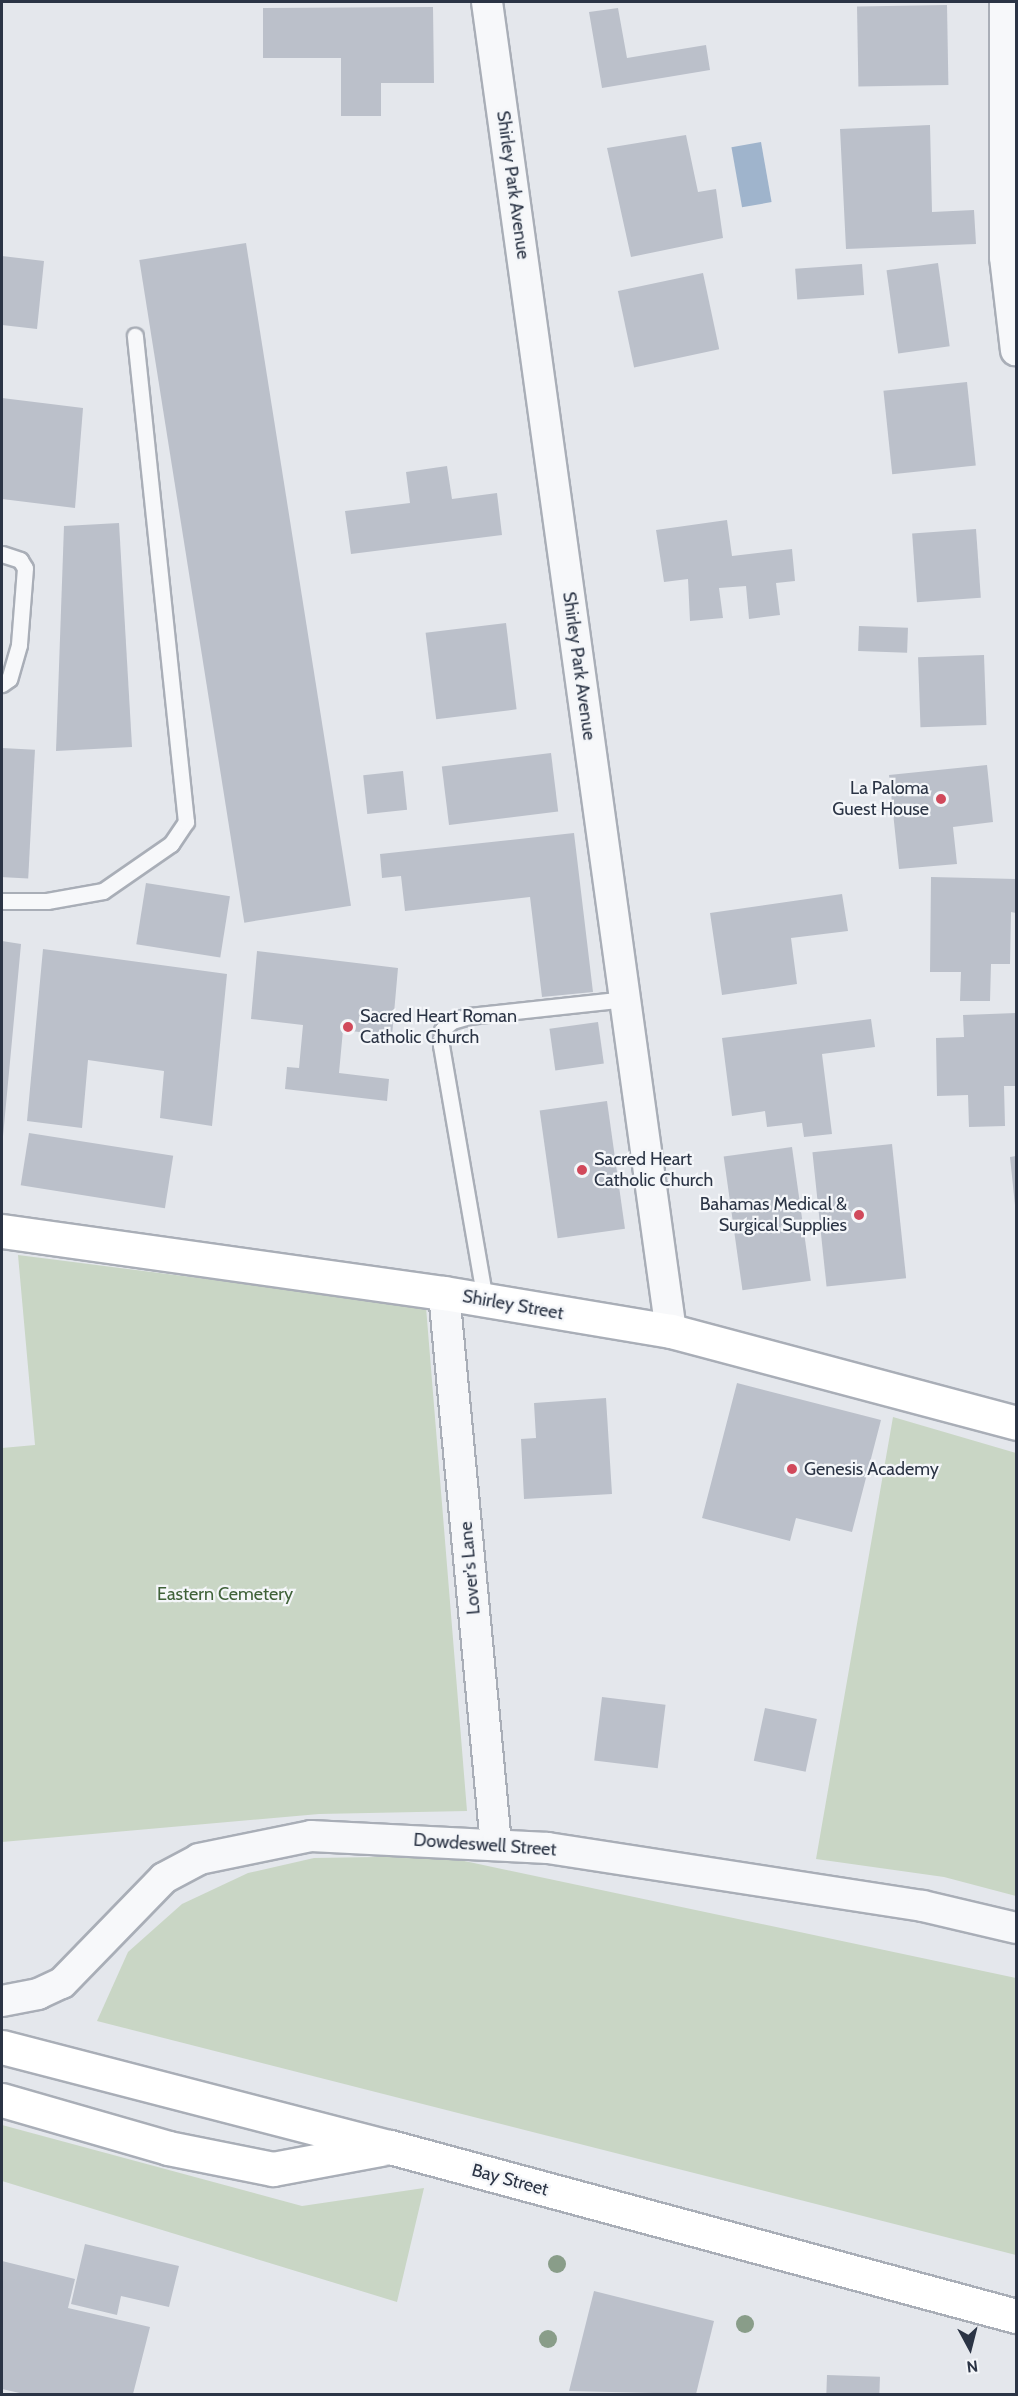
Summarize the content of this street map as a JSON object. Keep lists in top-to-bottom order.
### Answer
{
  "streets": {
    "highway": ["Shirley Street", "Bay Street"],
    "street": ["Shirley Park Avenue", "Lover's Lane", "Dowdeswell Street"]
  },
  "crossings": [
    ["Shirley Park Avenue", "Shirley Street"],
    ["Shirley Street", "Lover's Lane"],
    ["Lover's Lane", "Dowdeswell Street"]
  ],
  "parks": ["Eastern Cemetery"],
  "places": [
    "La Paloma Guest House",
    "Sacred Heart Roman Catholic Church",
    "Sacred Heart Catholic Church",
    "Bahamas Medical & Surgical Supplies",
    "Genesis Academy"
  ],
  "north": "bottom"
}
